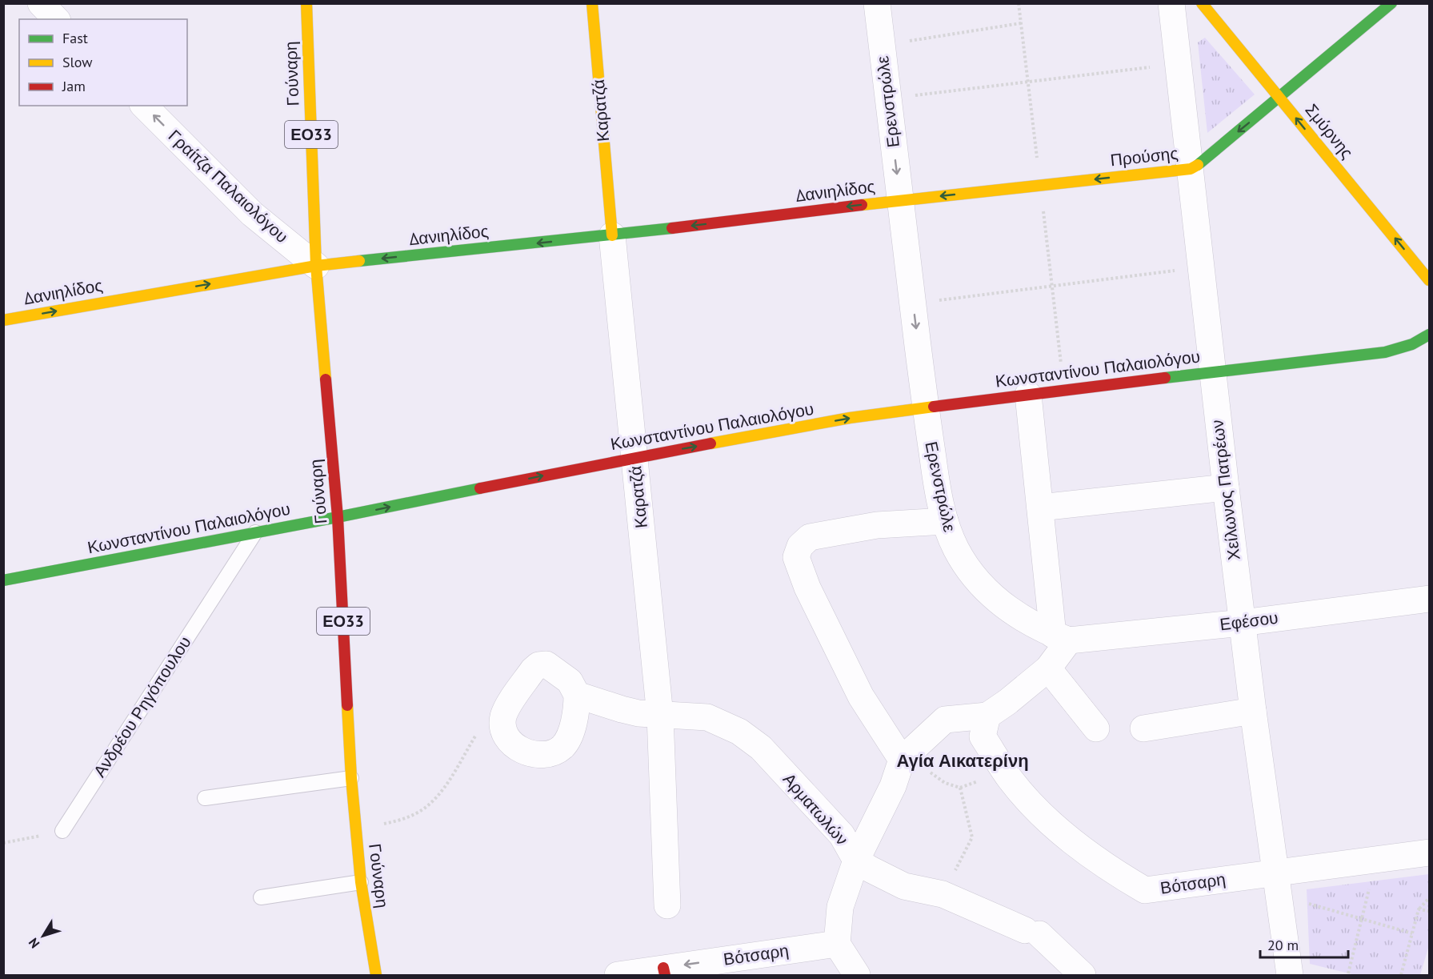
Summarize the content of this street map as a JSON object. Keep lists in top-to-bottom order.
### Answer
{
  "streets": {
    "street": [
      "Γούναρη",
      "Ερενστρώλε",
      "Καρατζά",
      "Σμύρνης",
      "ΕΟ33",
      "Προύσης",
      "Γραίτζα Παλαιολόγου",
      "Δανιηλίδος",
      "Κωνσταντίνου Παλαιολόγου",
      "Χείλωνος Πατρέων",
      "Εφέσου",
      "Αρματωλών",
      "Βότσαρη"
    ],
    "lane": ["Ανδρέου Ρηγόπουλου"]
  },
  "crossings": [
    ["Γούναρη", "Γραίτζα Παλαιολόγου"],
    ["Γούναρη", "Δανιηλίδος"],
    ["Γούναρη", "Κωνσταντίνου Παλαιολόγου"],
    ["Ερενστρώλε", "Προύσης"],
    ["Ερενστρώλε", "Δανιηλίδος"],
    ["Ερενστρώλε", "Κωνσταντίνου Παλαιολόγου"],
    ["Ερενστρώλε", "Εφέσου"],
    ["Καρατζά", "Δανιηλίδος"],
    ["Καρατζά", "Κωνσταντίνου Παλαιολόγου"],
    ["Καρατζά", "Αρματωλών"],
    ["Σμύρνης", "Προύσης"],
    ["Προύσης", "Δανιηλίδος"],
    ["Προύσης", "Χείλωνος Πατρέων"],
    ["Γραίτζα Παλαιολόγου", "Δανιηλίδος"],
    ["Κωνσταντίνου Παλαιολόγου", "Χείλωνος Πατρέων"],
    ["Κωνσταντίνου Παλαιολόγου", "Ανδρέου Ρηγόπουλου"],
    ["Χείλωνος Πατρέων", "Εφέσου"],
    ["Χείλωνος Πατρέων", "Βότσαρη"]
  ],
  "one_way": [
    "Σμύρνης",
    "Προύσης",
    "Γραίτζα Παλαιολόγου",
    "Κωνσταντίνου Παλαιολόγου"
  ],
  "districts": ["Αγία Αικατερίνη"],
  "legend": ["Fast", "Slow", "Jam"],
  "scale_bar": "20 m",
  "north": "bottom left"
}
